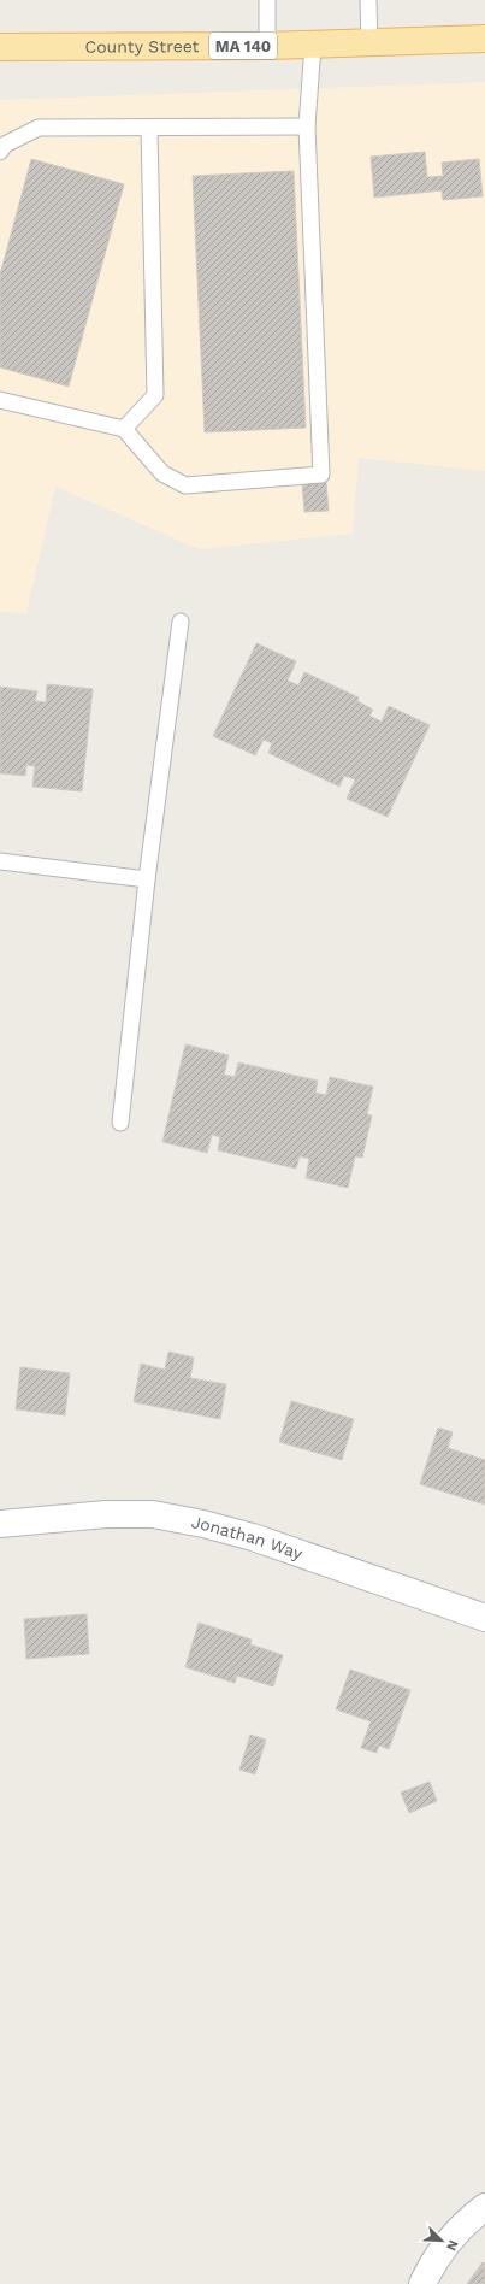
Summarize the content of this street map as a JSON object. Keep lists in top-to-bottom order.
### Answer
{
  "streets": {
    "main road": ["MA 140", "County Street"],
    "street": ["Jonathan Way"]
  },
  "north": "bottom right"
}
